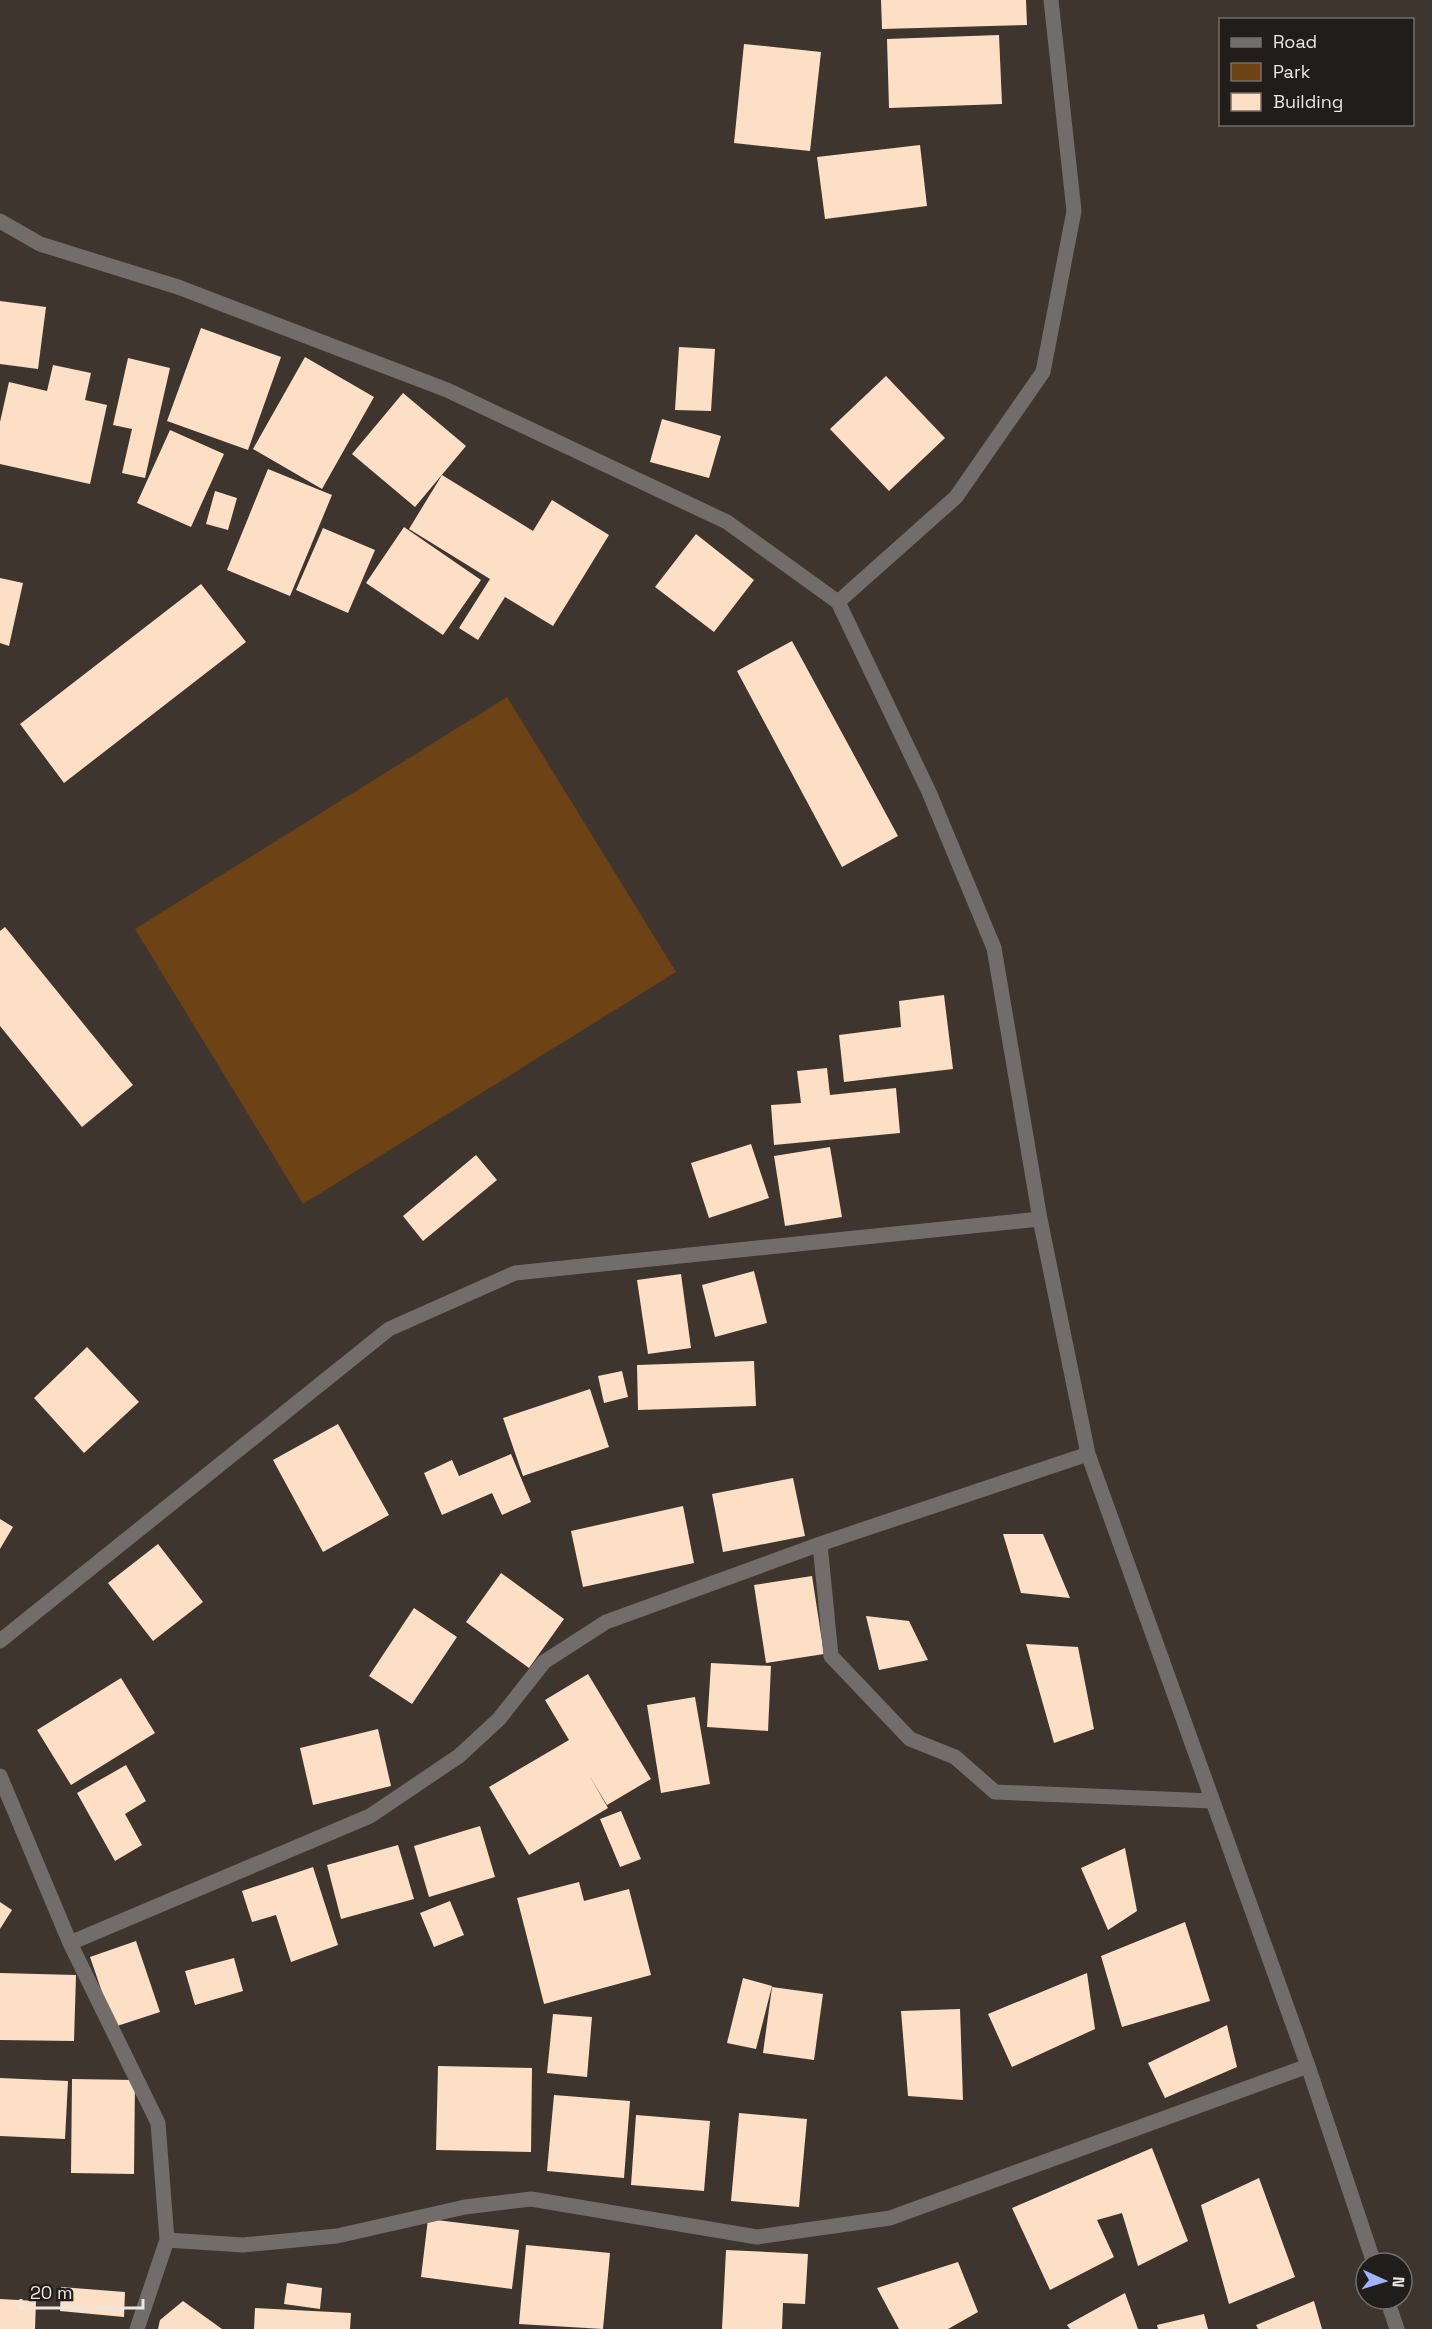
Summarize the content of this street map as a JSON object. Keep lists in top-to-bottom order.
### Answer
{
  "legend": ["Road", "Park", "Building"],
  "scale_bar": "20 m",
  "north": "right"
}
